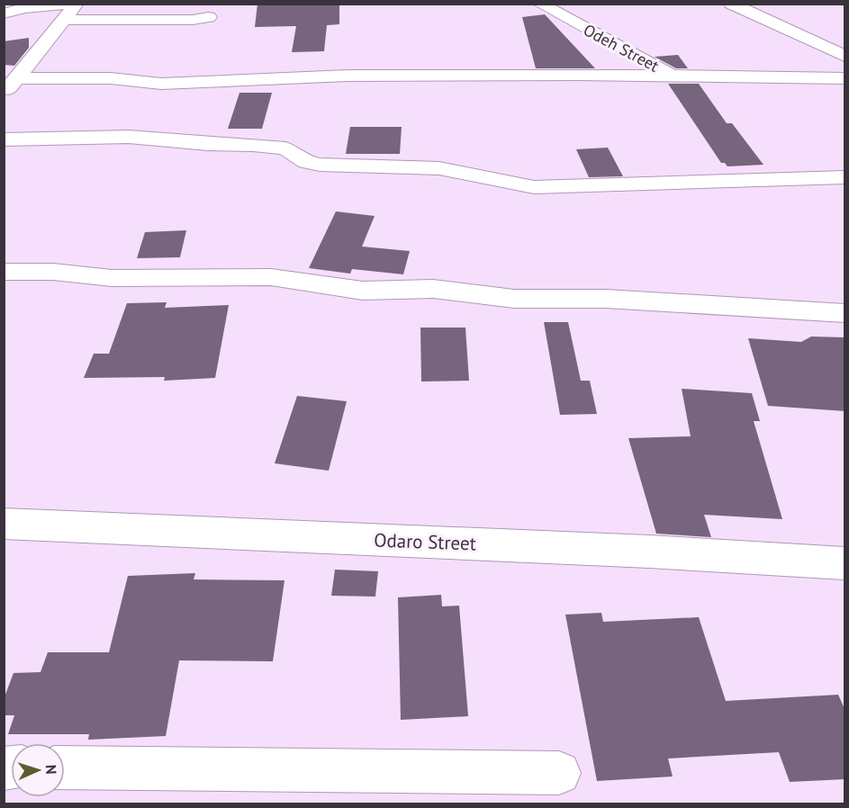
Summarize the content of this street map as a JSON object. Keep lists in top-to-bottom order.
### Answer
{
  "streets": {
    "street": ["Odeh Street", "Odaro Street"]
  },
  "north": "right"
}
